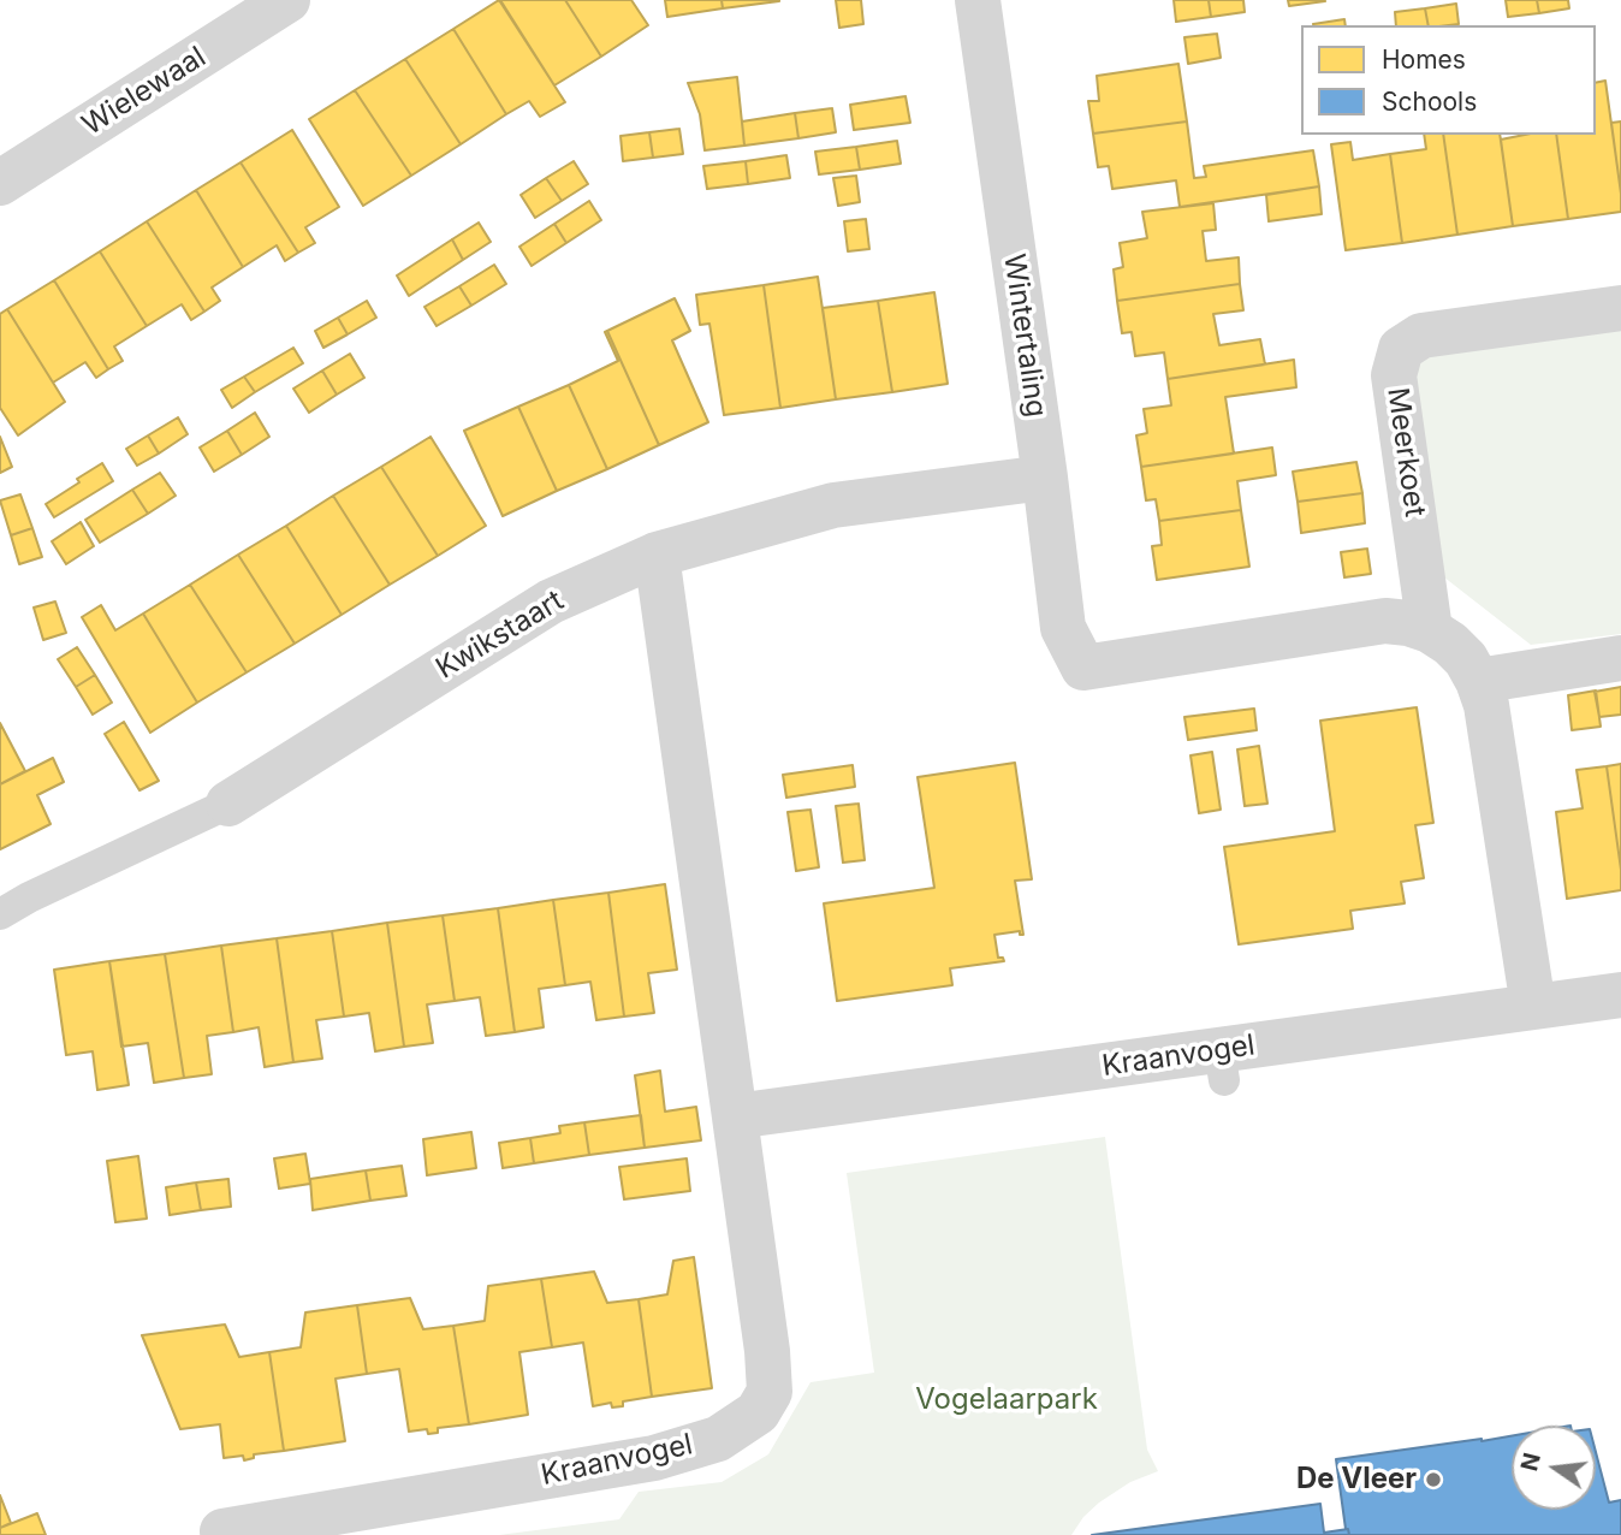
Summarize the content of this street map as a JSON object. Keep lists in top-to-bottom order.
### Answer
{
  "streets": {
    "street": [
      "Wielewaal",
      "Wintertaling",
      "Meerkoet",
      "Kwikstaart",
      "Kraanvogel"
    ]
  },
  "crossings": [
    ["Wintertaling", "Meerkoet"],
    ["Wintertaling", "Kwikstaart"],
    ["Kwikstaart", "Kraanvogel"]
  ],
  "parks": ["Vogelaarpark"],
  "places": ["De Vleer"],
  "legend": ["Homes", "Schools"],
  "north": "left"
}
